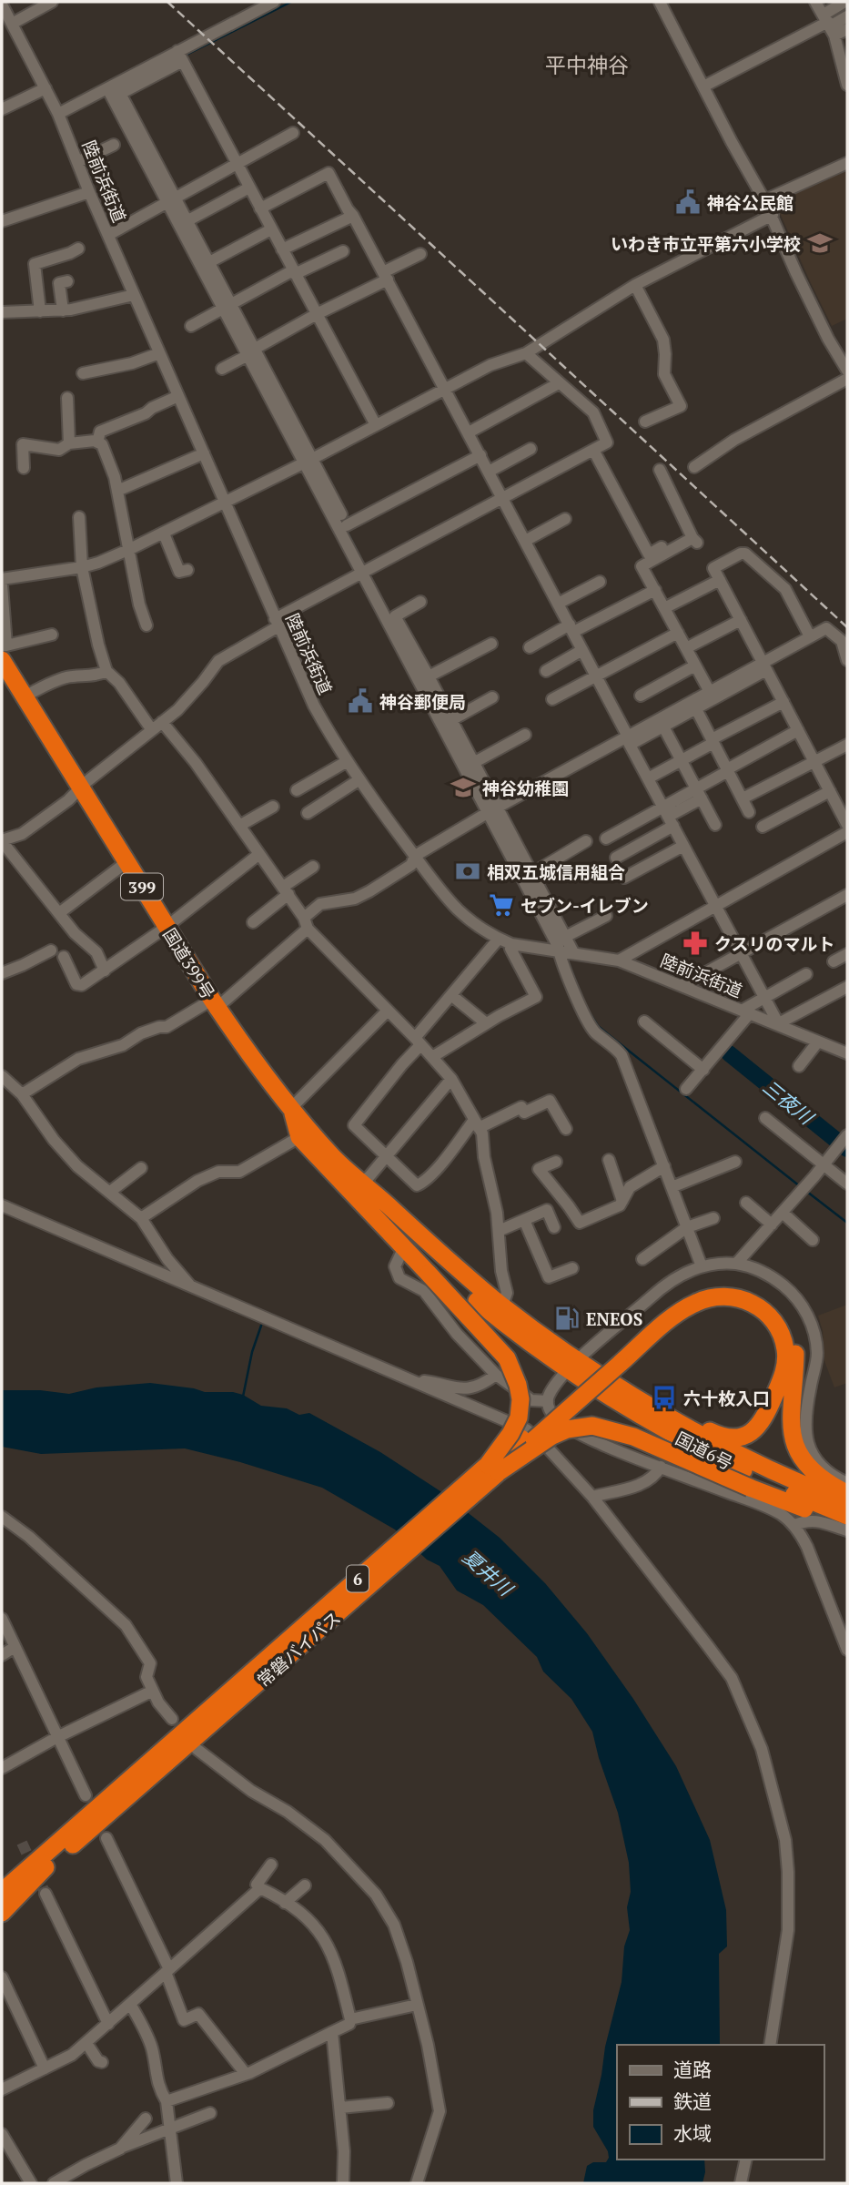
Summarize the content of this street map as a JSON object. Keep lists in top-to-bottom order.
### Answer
{
  "streets": {
    "highway": [
      "399",
      "国道399号",
      "国道6号",
      "6",
      "常磐バイパス"
    ],
    "street": ["陸前浜街道"]
  },
  "crossings": [
    ["国道399号", "国道6号"],
    ["国道6号", "6"],
    ["6", "常磐バイパス"]
  ],
  "districts": ["平中神谷"],
  "water": ["三夜川", "夏井川"],
  "places": {
    "public building": ["神谷公民館", "神谷郵便局"],
    "school or university": ["いわき市立平第六小学校", "神谷幼稚園"],
    "bank": ["相双五城信用組合"],
    "supermarket": ["セブン-イレブン"],
    "pharmacy": ["クスリのマルト"],
    "fuel station": ["ENEOS"],
    "bus stop": ["六十枚入口"]
  },
  "legend": ["道路", "鉄道", "水域"]
}
